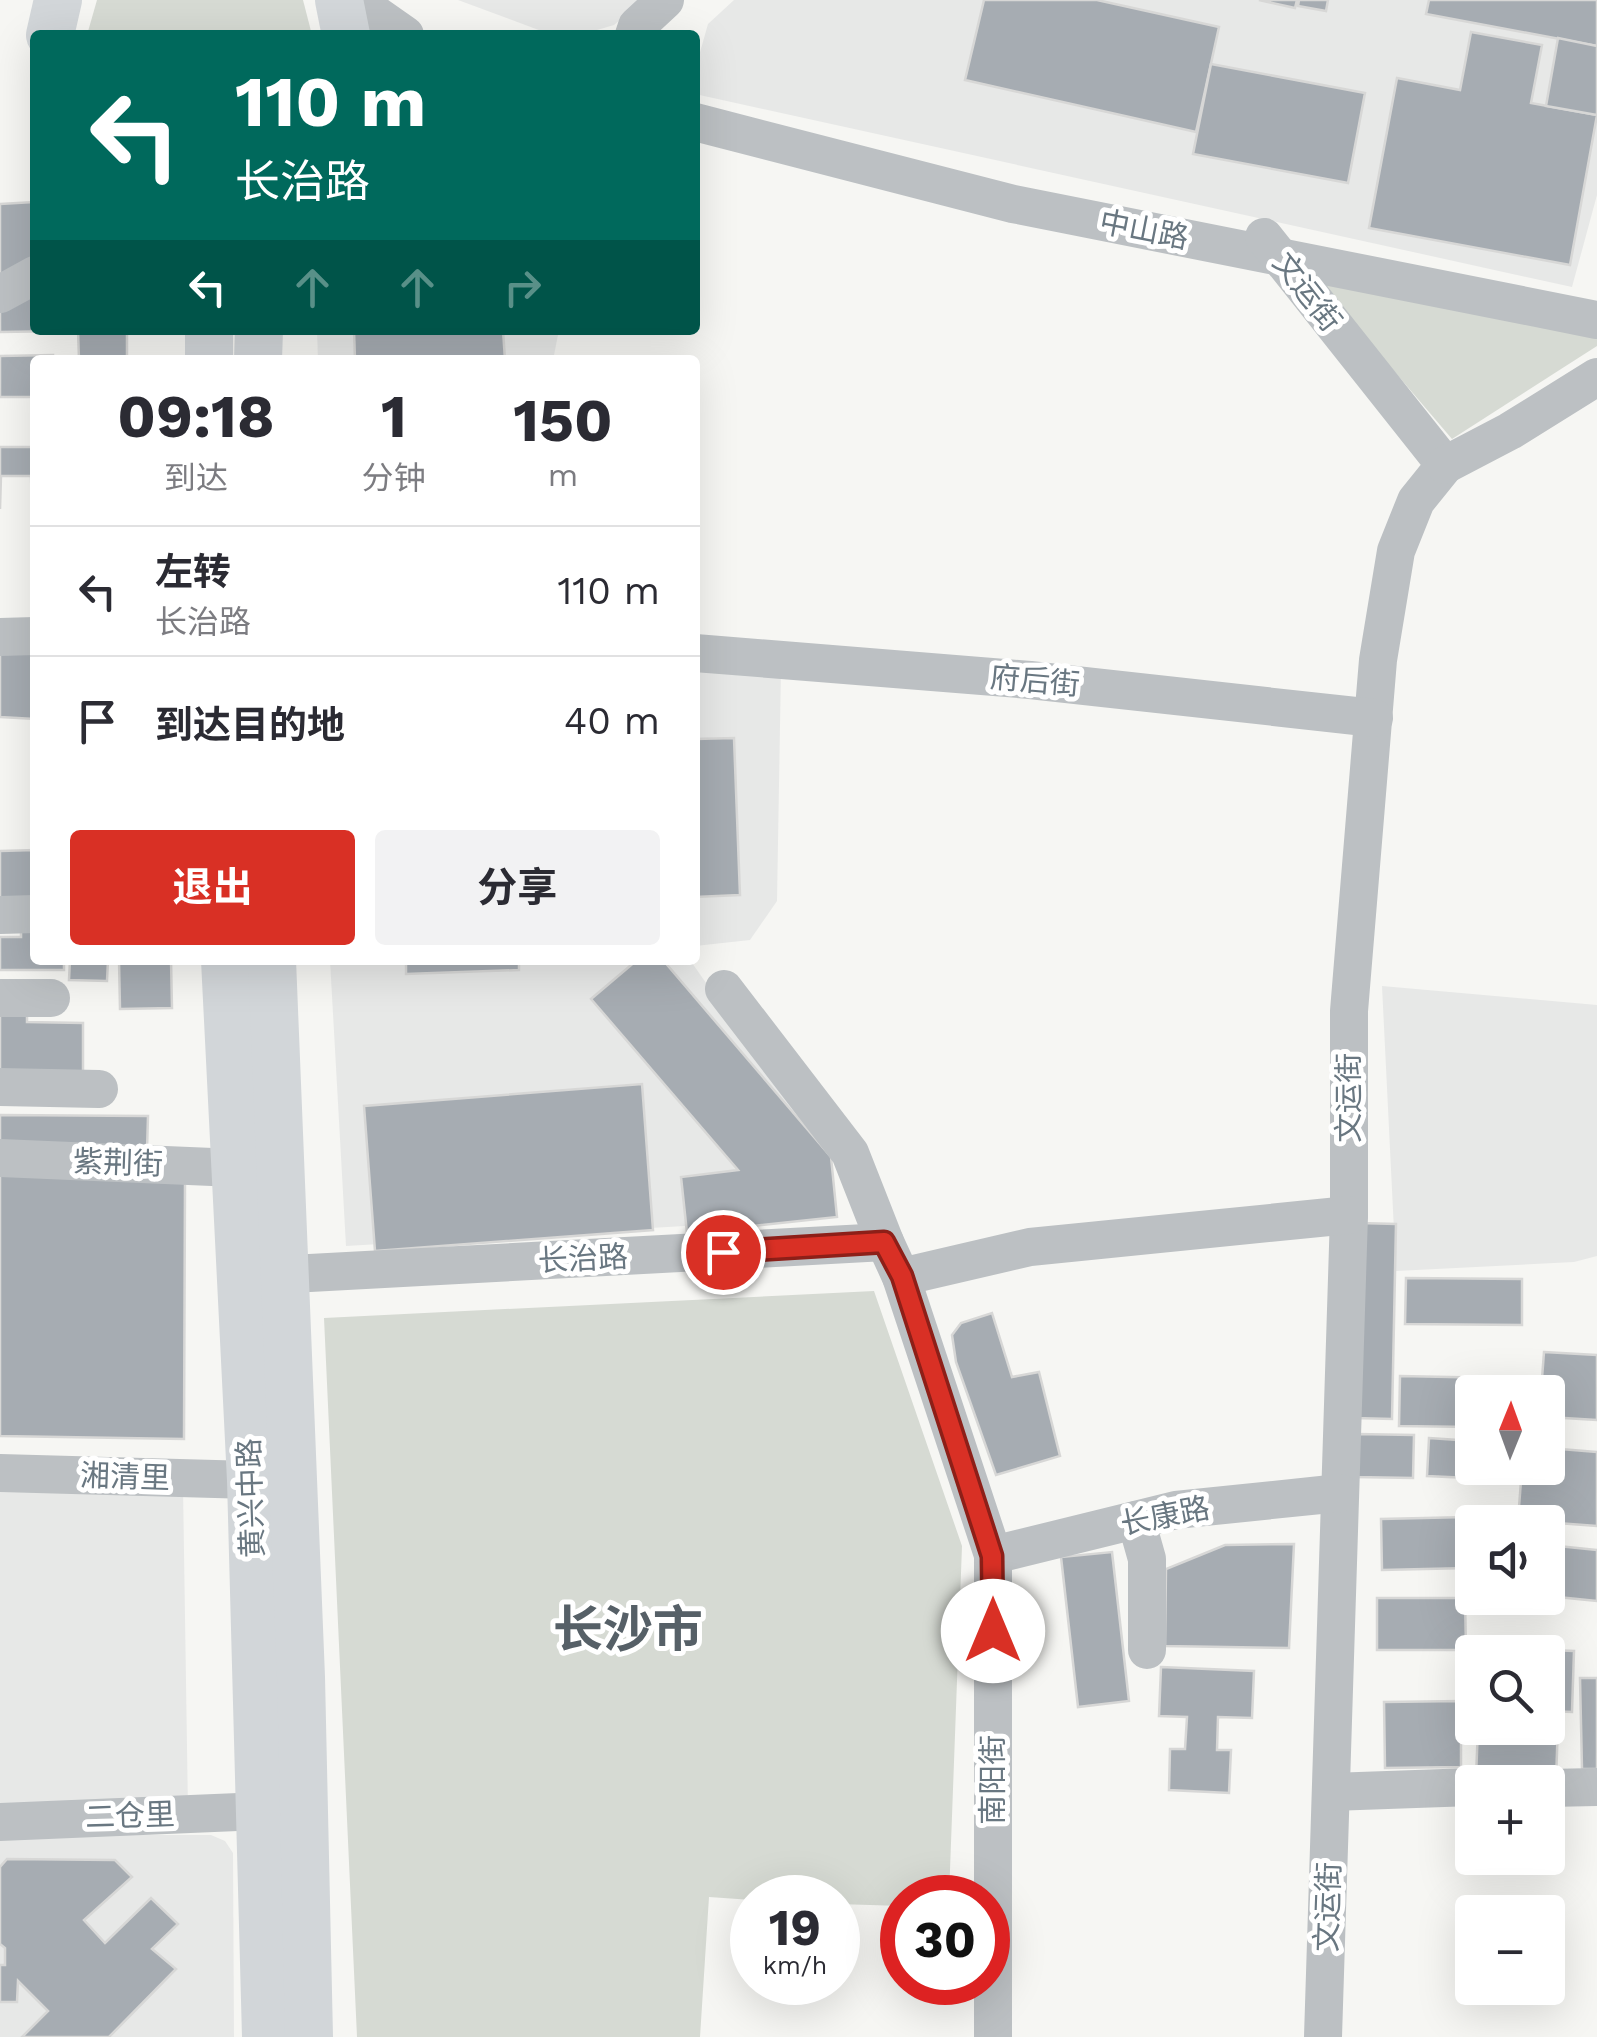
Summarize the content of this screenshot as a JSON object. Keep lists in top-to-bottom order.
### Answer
{
  "streets": {
    "main road": ["黄兴中路"],
    "street": [
      "中山路",
      "文运街",
      "府后街",
      "紫荆街",
      "长治路",
      "湘清里",
      "长康路",
      "南阳街",
      "二仓里"
    ]
  },
  "crossings": [
    ["中山路", "文运街"],
    ["文运街", "府后街"],
    ["文运街", "长康路"],
    ["紫荆街", "黄兴中路"],
    ["长治路", "黄兴中路"],
    ["长治路", "南阳街"],
    ["湘清里", "黄兴中路"],
    ["黄兴中路", "二仓里"],
    ["长康路", "南阳街"]
  ],
  "districts": ["长沙市"],
  "north": "top",
  "page": {
    "turn": ["110 m", "长治路"],
    "eta": [
      "09:18",
      "到达",
      "1",
      "分钟",
      "150",
      "m"
    ],
    "list": [
      {
        "name": "左转",
        "note": "长治路",
        "value": "110 m"
      },
      {
        "name": "到达目的地",
        "value": "40 m"
      }
    ],
    "buttons": ["退出", "分享"],
    "map_buttons": ["+", "−"],
    "speed": "19 km/h",
    "limit": "30"
  }
}
